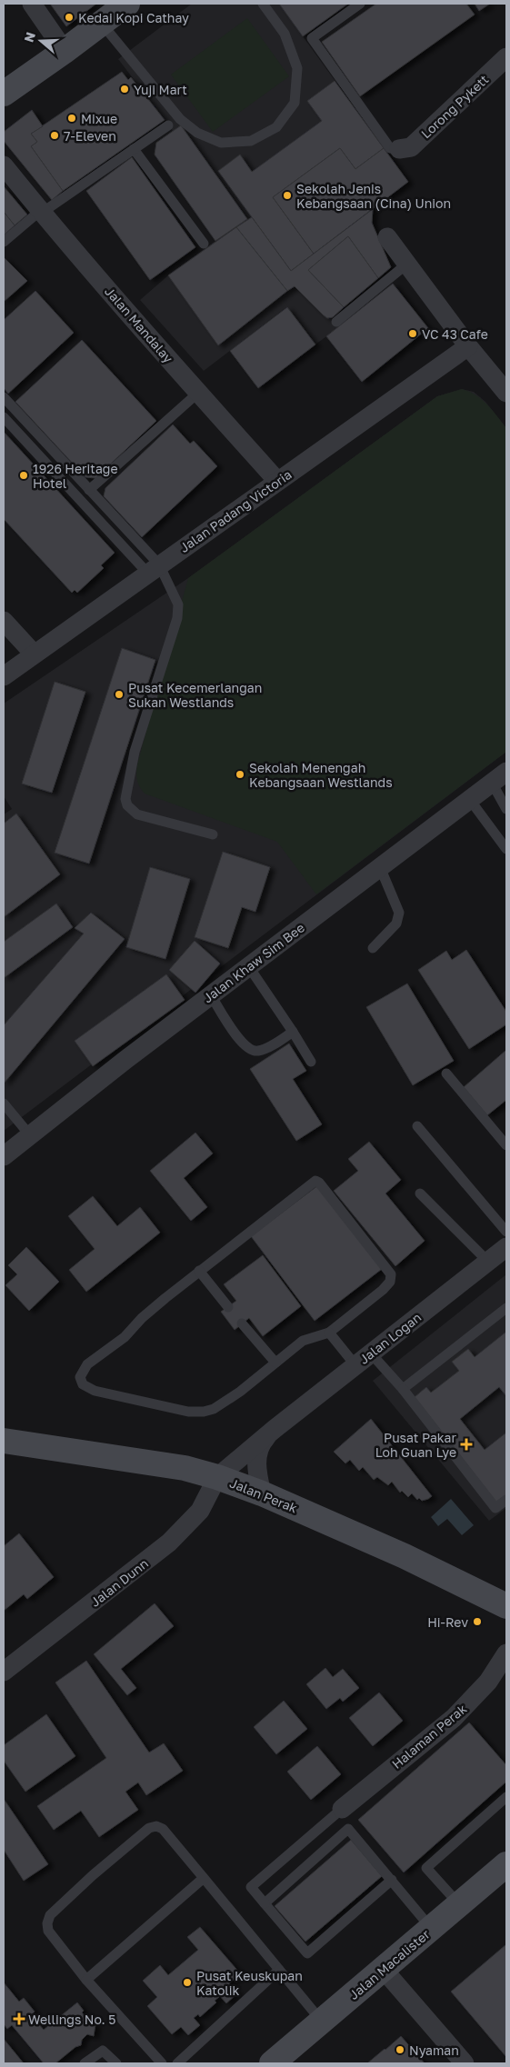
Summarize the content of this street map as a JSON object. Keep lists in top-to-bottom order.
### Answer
{
  "streets": {
    "main road": ["Jalan Perak", "Jalan Macalister"],
    "street": [
      "Lorong Pykett",
      "Jalan Mandalay",
      "Jalan Padang Victoria",
      "Jalan Khaw Sim Bee",
      "Jalan Logan",
      "Jalan Dunn",
      "Halaman Perak"
    ]
  },
  "crossings": [
    ["Jalan Mandalay", "Jalan Padang Victoria"],
    ["Jalan Logan", "Jalan Perak"],
    ["Jalan Logan", "Jalan Dunn"],
    ["Jalan Perak", "Jalan Dunn"]
  ],
  "places": {
    "other": [
      "Kedai Kopi Cathay",
      "Yuji Mart",
      "Mixue",
      "7-Eleven",
      "Sekolah Jenis Kebangsaan (Cina) Union",
      "VC 43 Cafe",
      "1926 Heritage Hotel",
      "Pusat Kecemerlangan Sukan Westlands",
      "Sekolah Menengah Kebangsaan Westlands",
      "Hi-Rev",
      "Pusat Keuskupan Katolik",
      "Nyaman"
    ],
    "health": ["Pusat Pakar Loh Guan Lye", "Wellings No. 5"]
  },
  "north": "left"
}
